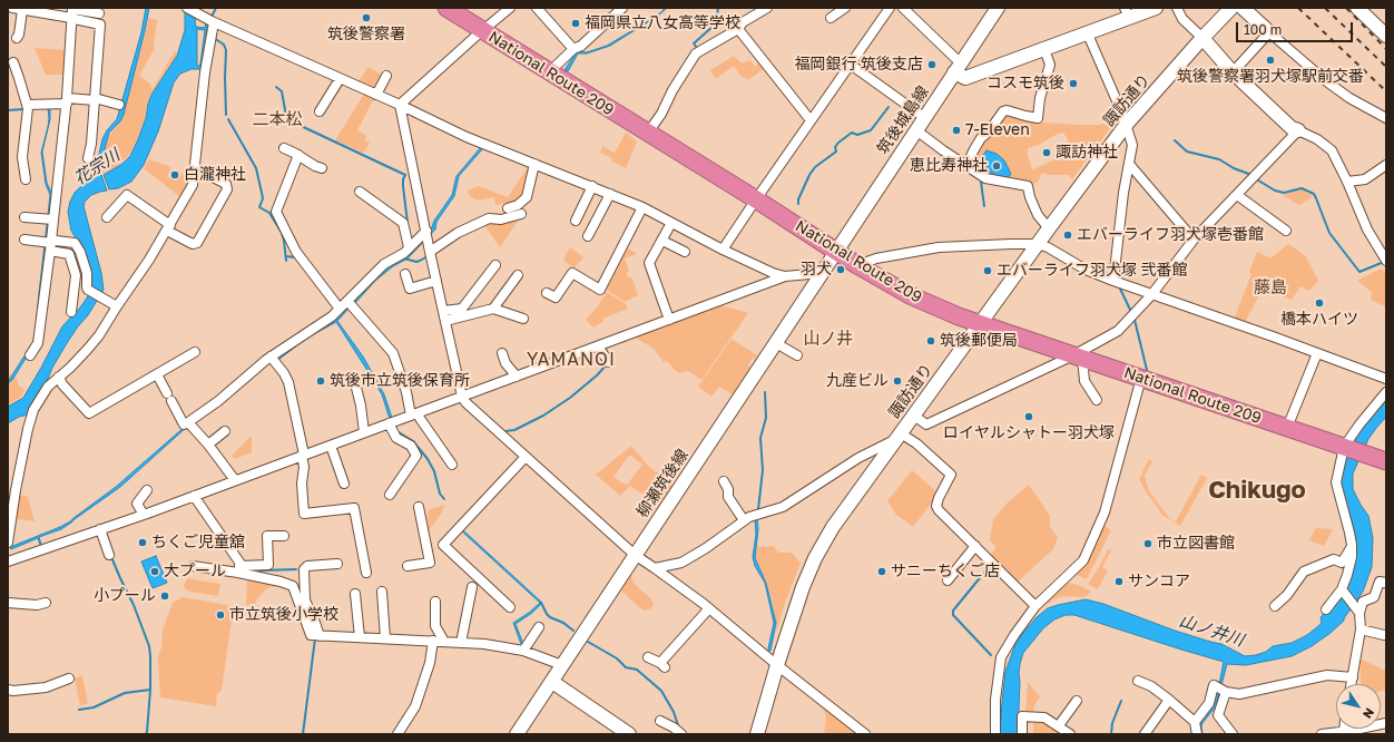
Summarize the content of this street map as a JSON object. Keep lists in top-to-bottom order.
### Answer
{
  "streets": {
    "highway": ["National Route 209"],
    "street": ["諏訪通り", "筑後城島線", "柳瀬筑後線"]
  },
  "crossings": [
    ["National Route 209", "諏訪通り"],
    ["National Route 209", "筑後城島線"],
    ["National Route 209", "柳瀬筑後線"],
    ["筑後城島線", "柳瀬筑後線"]
  ],
  "districts": [
    "二本松",
    "藤島",
    "山ノ井",
    "YAMANOI",
    "Chikugo"
  ],
  "water": ["花宗川", "山ノ井川"],
  "places": [
    "筑後警察署",
    "福岡県立八女高等学校",
    "筑後警察署羽犬塚駅前交番",
    "福岡銀行 筑後支店",
    "コスモ筑後",
    "7-Eleven",
    "諏訪神社",
    "恵比寿神社",
    "白瀧神社",
    "エバーライフ羽犬塚壱番館",
    "羽犬",
    "エバーライフ羽犬塚 弐番館",
    "橋本ハイツ",
    "筑後郵便局",
    "筑後市立筑後保育所",
    "九産ビル",
    "ロイヤルシャトー羽犬塚",
    "ちくご児童舘",
    "市立図書館",
    "大プール",
    "サニーちくご店",
    "サンコア",
    "小プール",
    "市立筑後小学校"
  ],
  "scale_bar": "100 m",
  "north": "bottom right"
}
